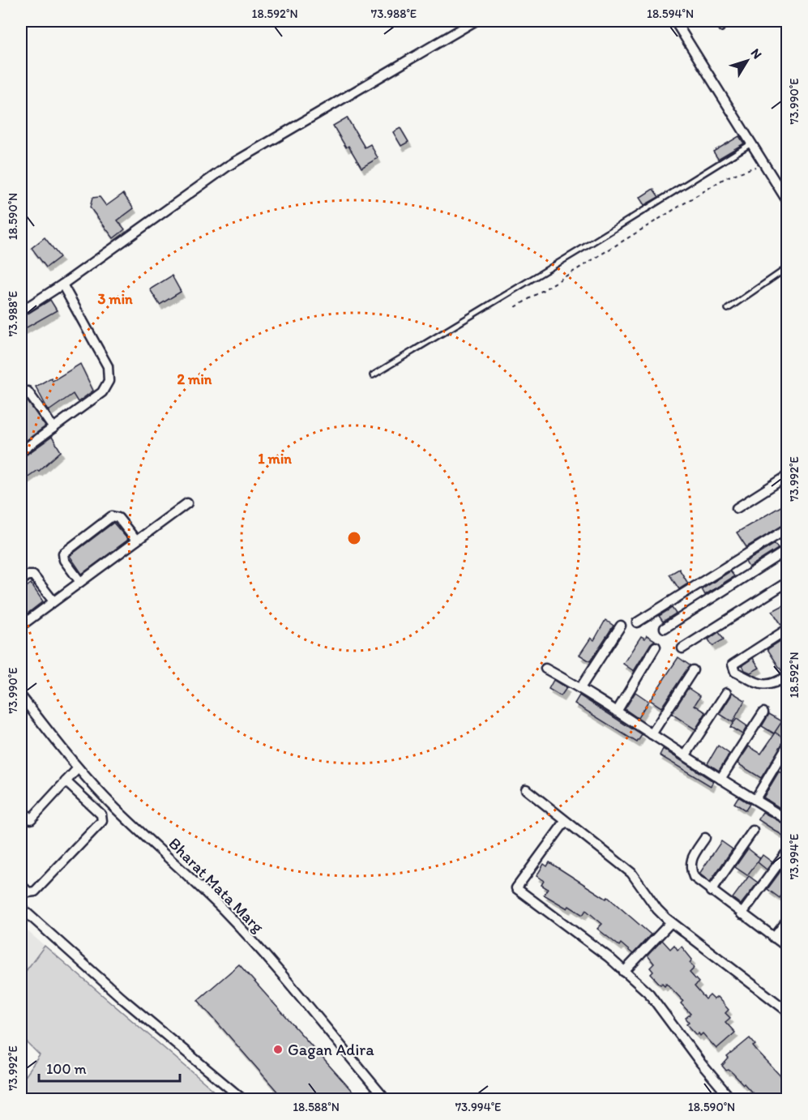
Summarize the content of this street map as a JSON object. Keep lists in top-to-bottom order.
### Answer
{
  "streets": {
    "street": ["Bharat Mata Marg"]
  },
  "places": ["Gagan Adira"],
  "scale_bar": "100 m",
  "north": "top right",
  "coordinates": [
    "18.592°N",
    "73.988°E",
    "18.594°N",
    "73.990°E",
    "18.590°N",
    "73.992°E",
    "73.994°E",
    "18.588°N"
  ],
  "rings": ["3 min", "2 min", "1 min"]
}
